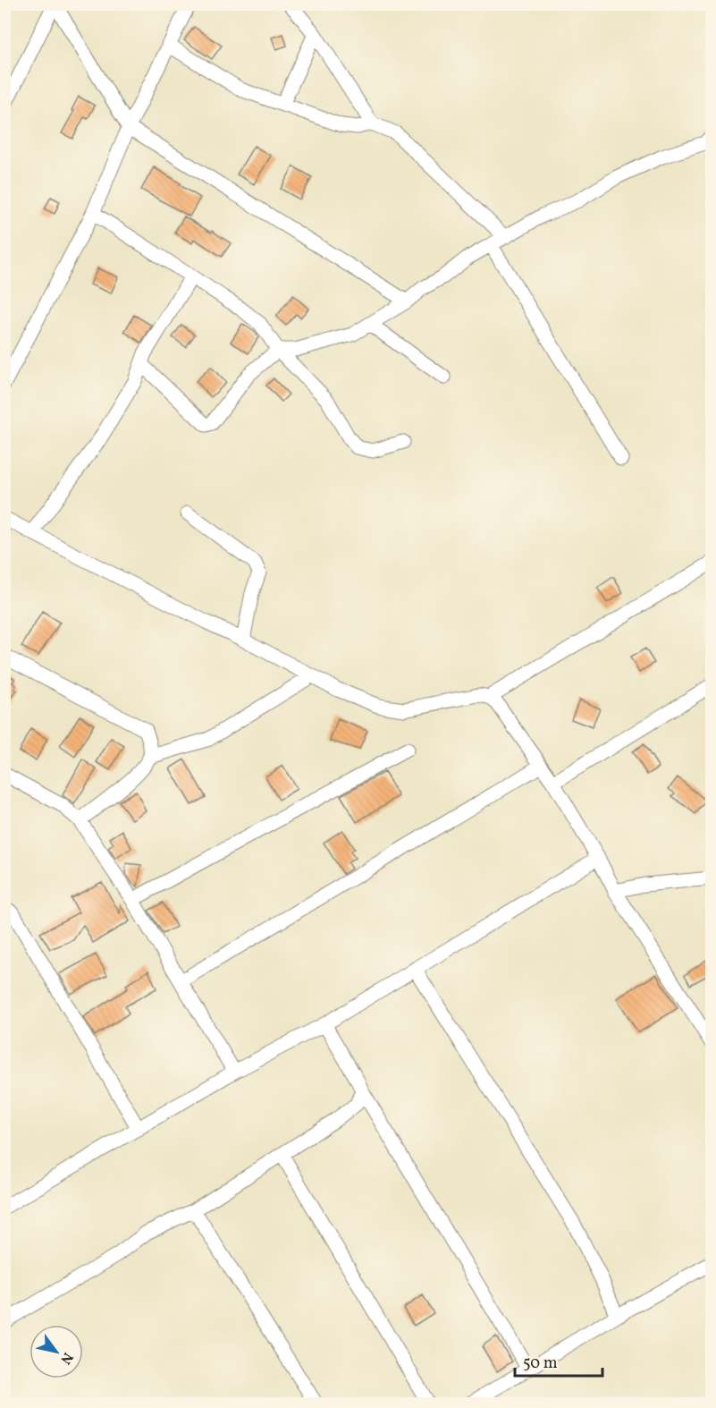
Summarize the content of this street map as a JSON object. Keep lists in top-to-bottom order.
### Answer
{
  "scale_bar": "50 m",
  "north": "bottom right"
}
